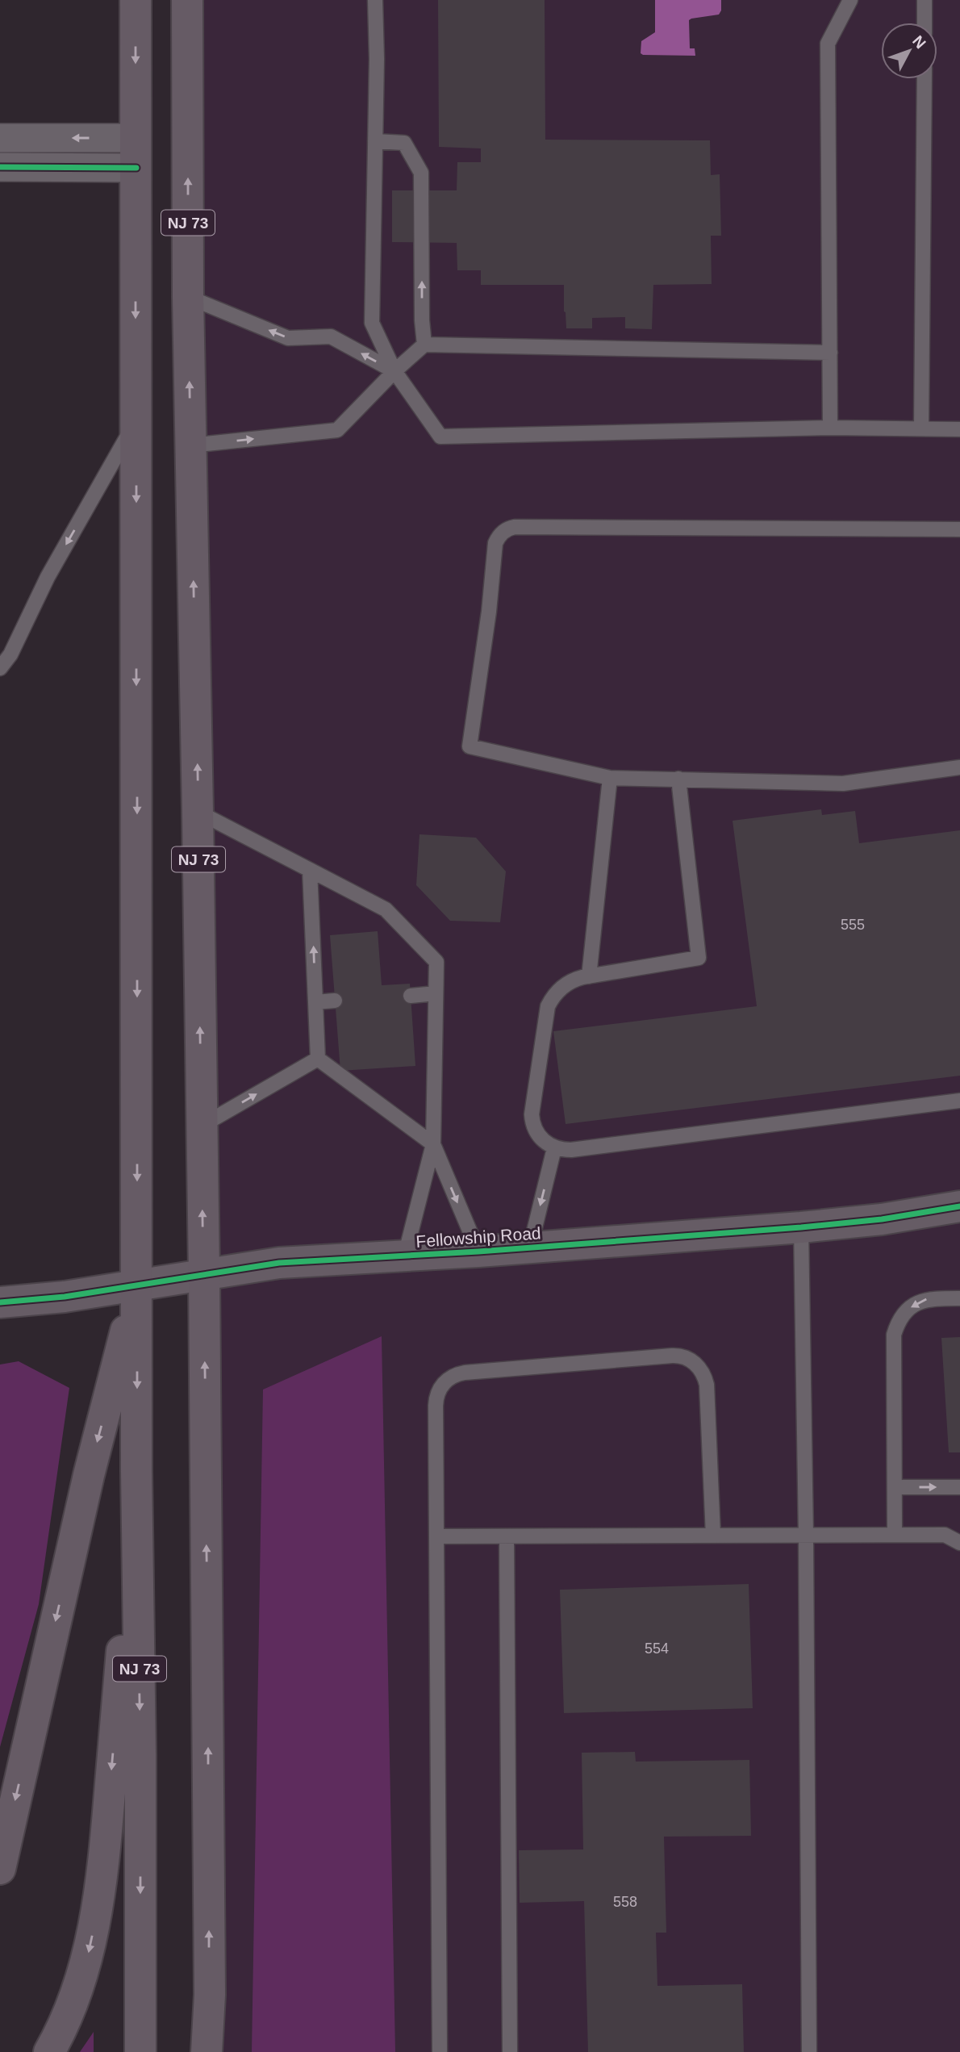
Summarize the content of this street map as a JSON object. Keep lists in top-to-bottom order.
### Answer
{
  "streets": {
    "highway": ["NJ 73"],
    "street": ["Fellowship Road"]
  },
  "crossings": [
    ["NJ 73", "Fellowship Road"]
  ],
  "house_numbers": ["555", "554", "558"],
  "north": "top right"
}
